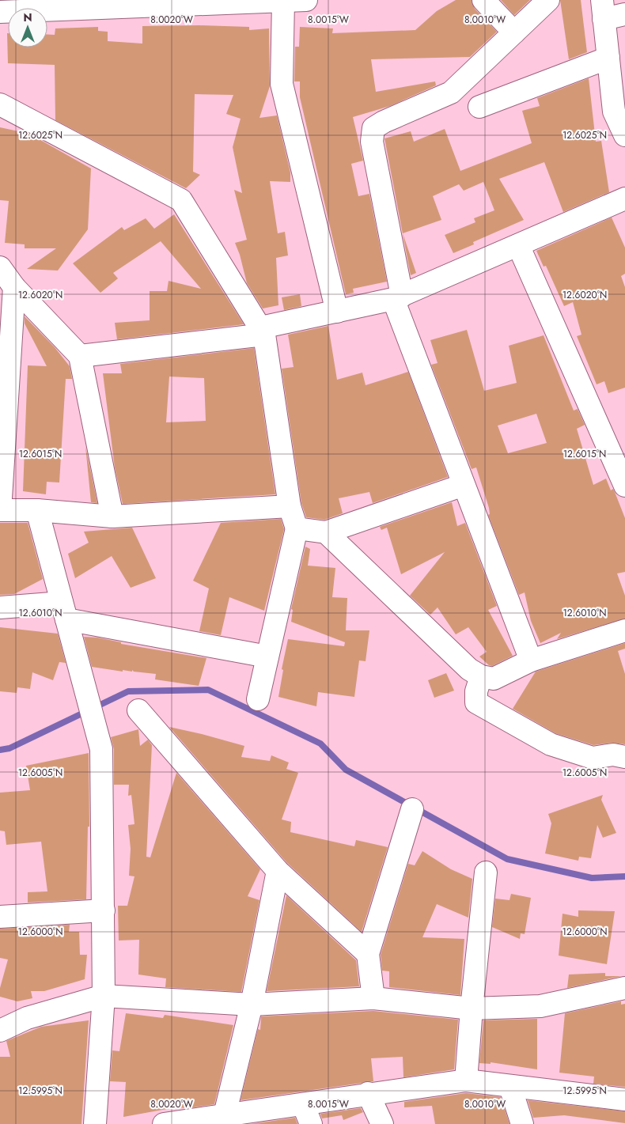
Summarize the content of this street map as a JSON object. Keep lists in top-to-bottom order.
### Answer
{
  "north": "top",
  "coordinates": [
    "8.0020°W",
    "8.0015°W",
    "8.0010°W",
    "12.6025°N",
    "12.6020°N",
    "12.6015°N",
    "12.6010°N",
    "12.6005°N",
    "12.6000°N",
    "12.5995°N"
  ]
}
